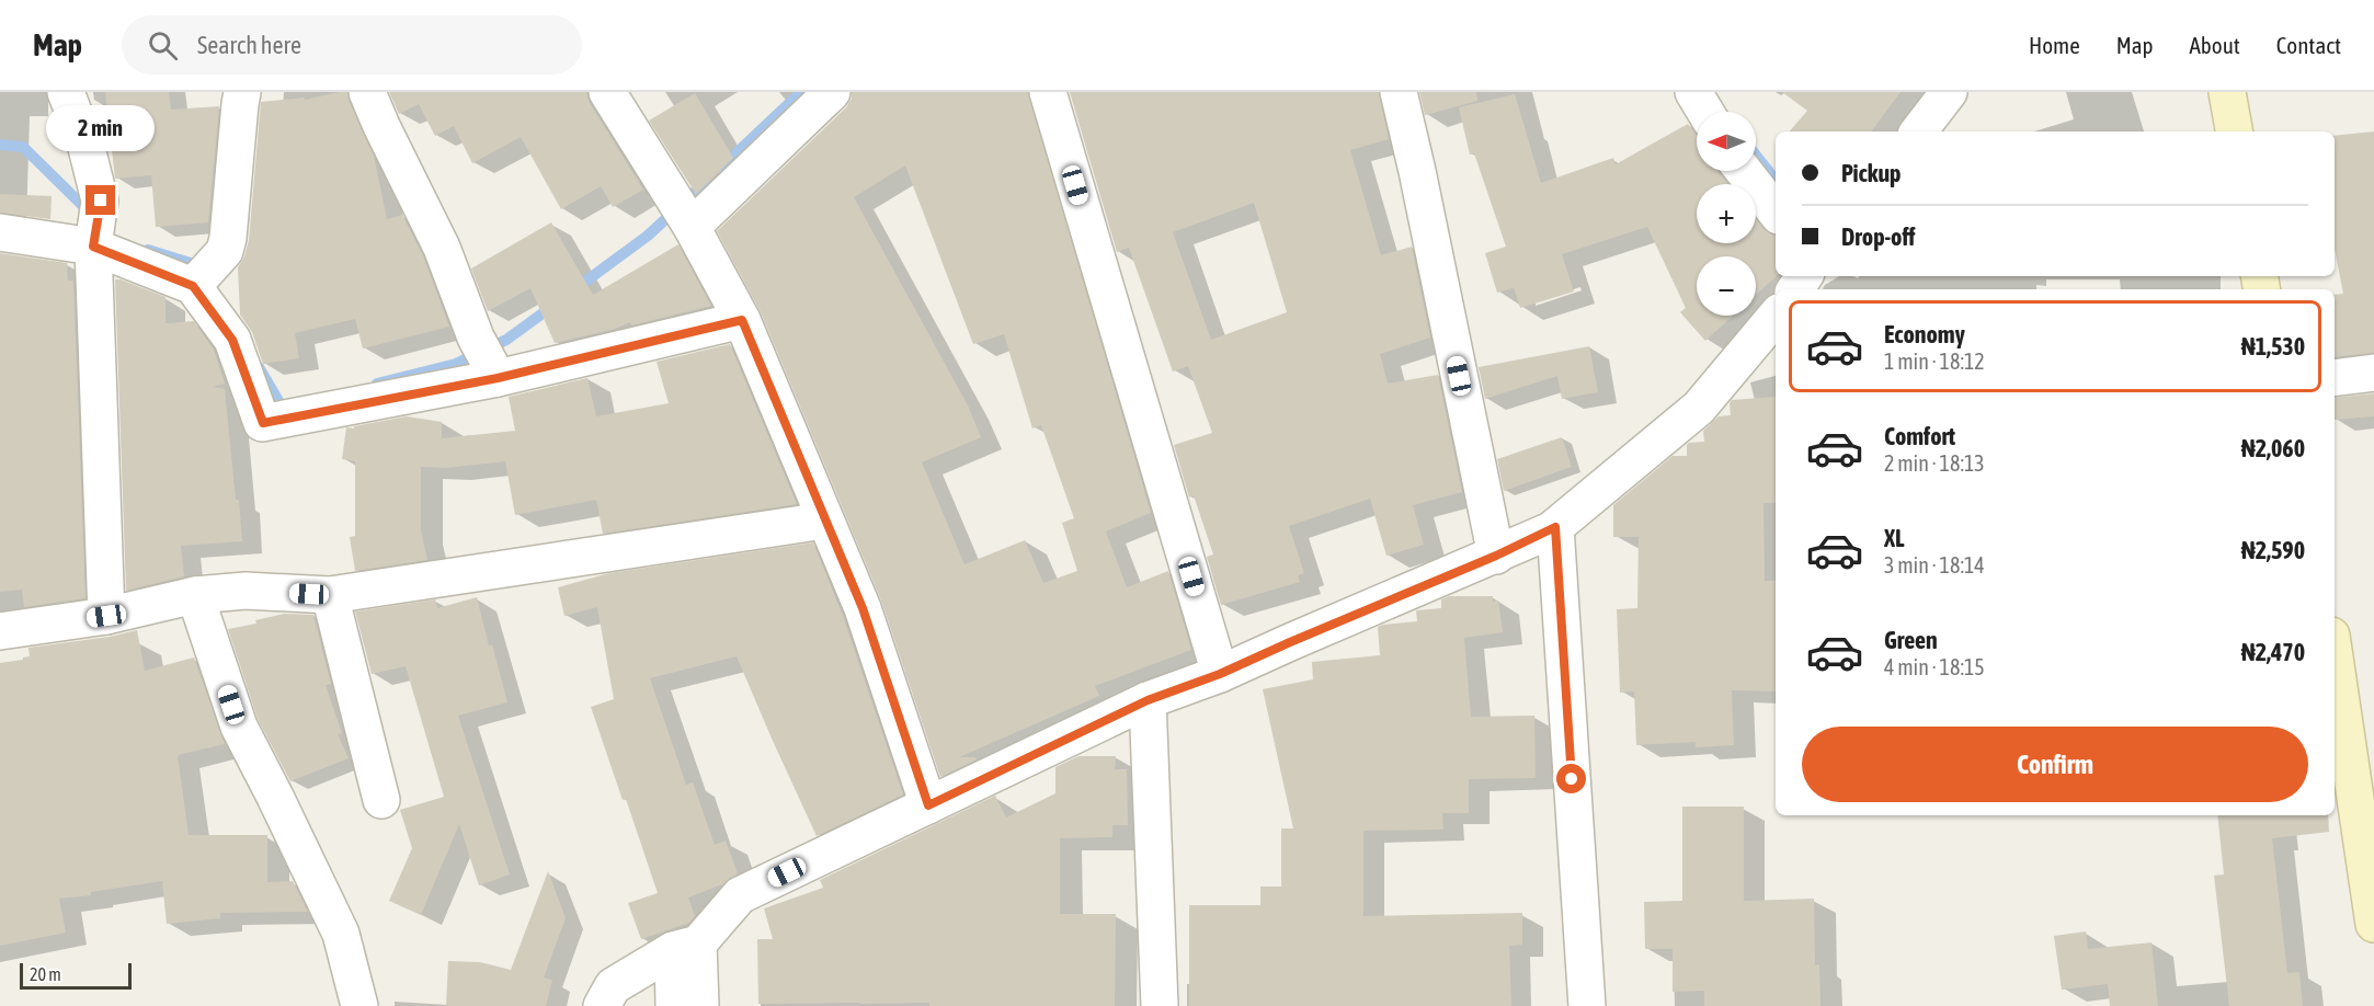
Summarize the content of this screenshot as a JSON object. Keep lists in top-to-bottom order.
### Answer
{
  "scale_bar": "20 m",
  "north": "left",
  "page": {
    "header": "Map",
    "search": "Search here",
    "nav": [
      "Home",
      "Map",
      "About",
      "Contact"
    ],
    "bubble": "2 min",
    "map_buttons": ["+", "−"],
    "banner": ["Pickup", "Drop-off"],
    "list": [
      {
        "name": "Economy",
        "note": "1 min · 18:12",
        "value": "₦1,530"
      },
      {
        "name": "Comfort",
        "note": "2 min · 18:13",
        "value": "₦2,060"
      },
      {
        "name": "XL",
        "note": "3 min · 18:14",
        "value": "₦2,590"
      },
      {
        "name": "Green",
        "note": "4 min · 18:15",
        "value": "₦2,470"
      }
    ],
    "buttons": "Confirm",
    "scale": "20 m"
  }
}
